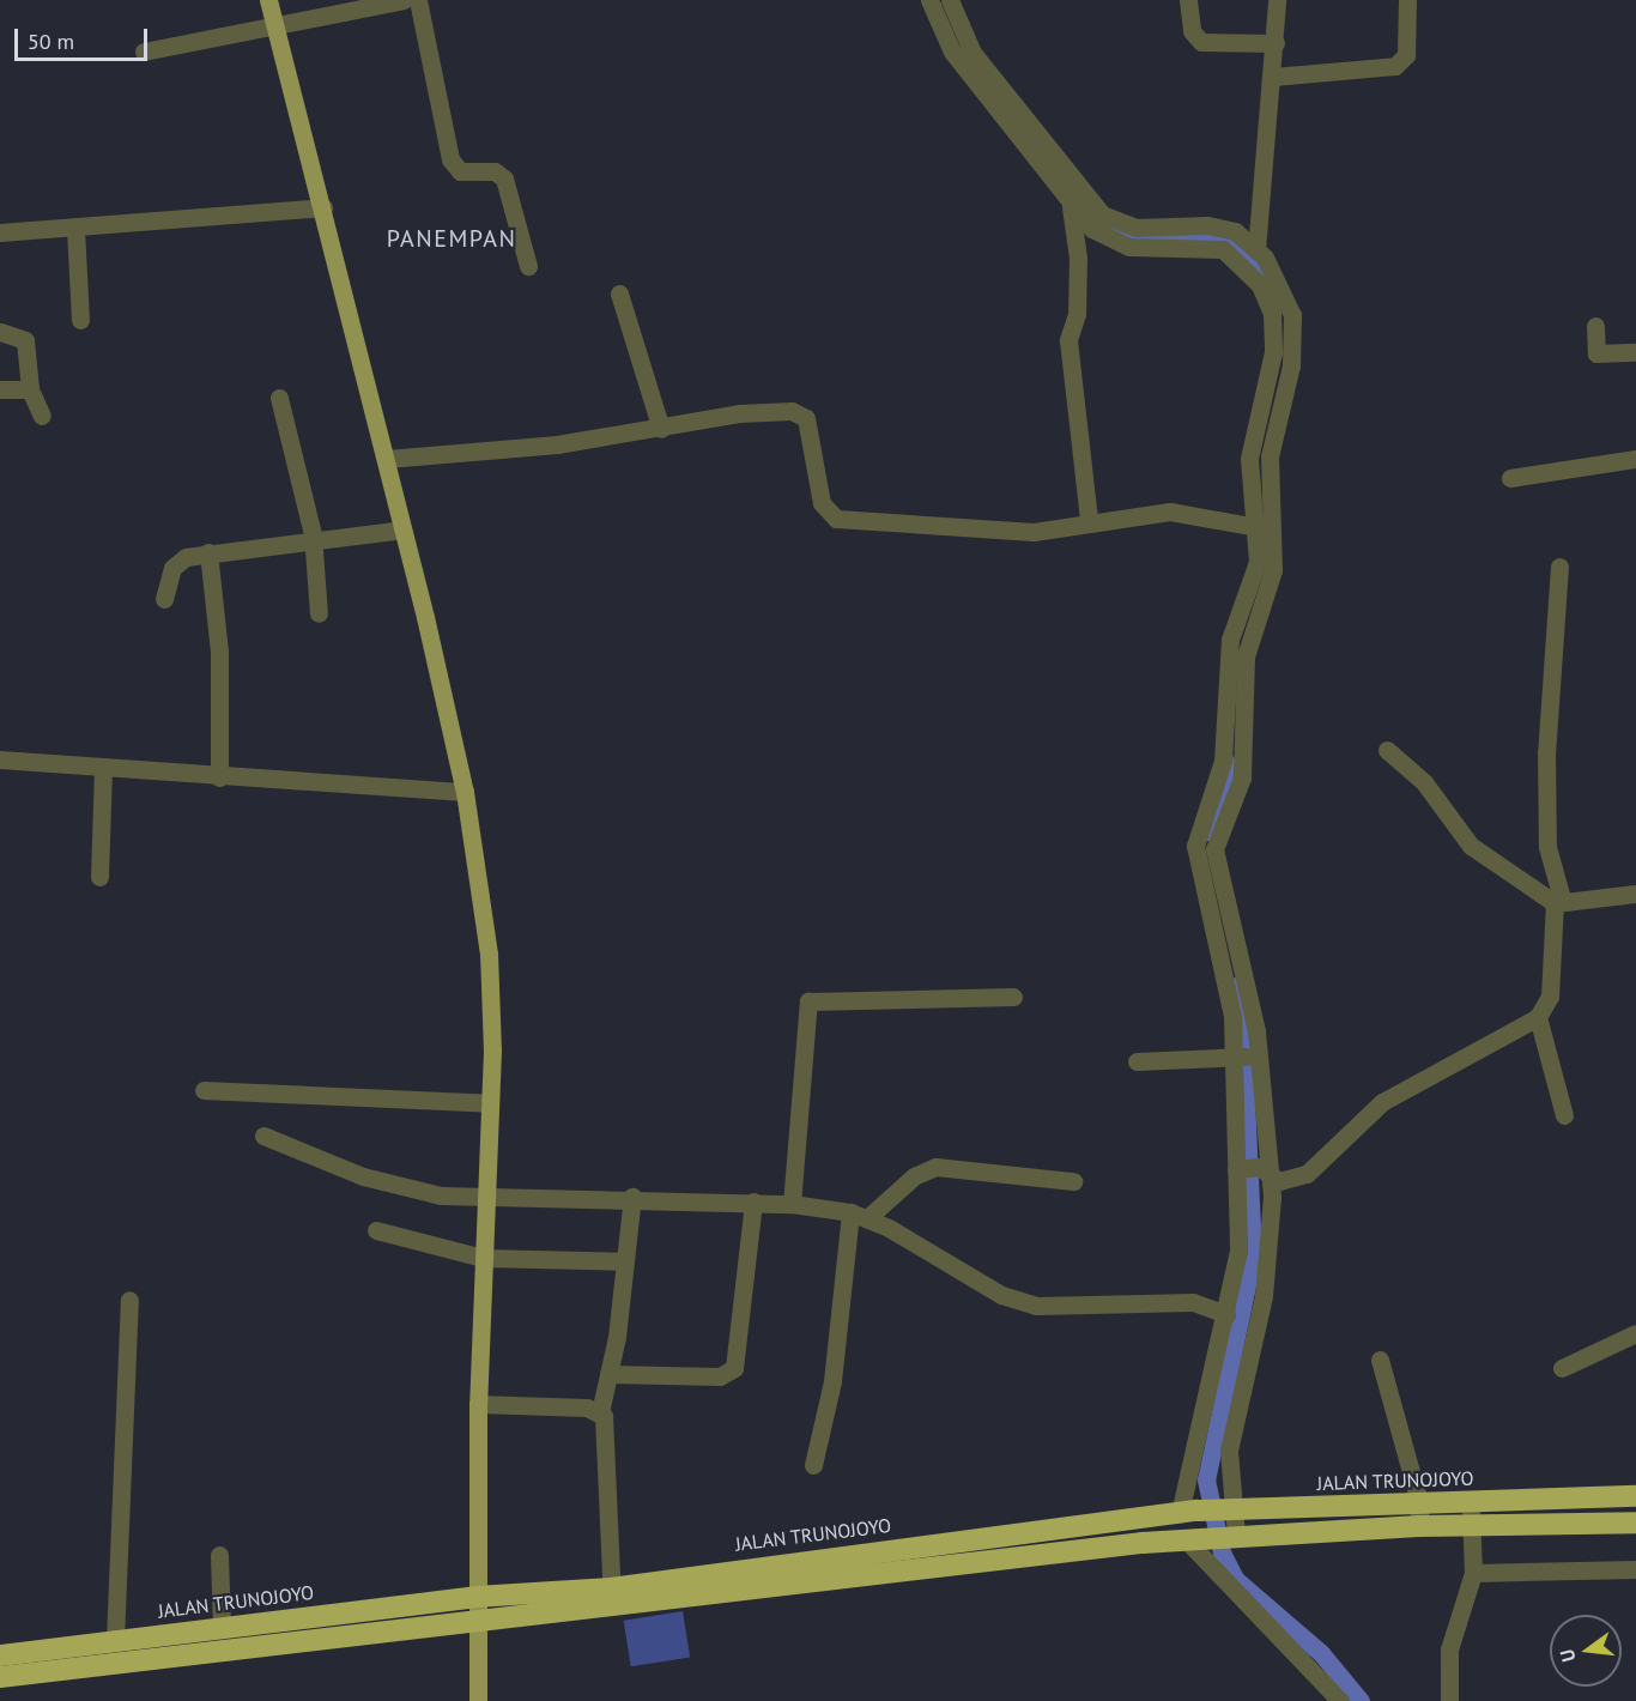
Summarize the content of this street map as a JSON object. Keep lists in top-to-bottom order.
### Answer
{
  "streets": {
    "highway": ["JALAN TRUNOJOYO"]
  },
  "districts": ["PANEMPAN"],
  "scale_bar": "50 m",
  "north": "left"
}
